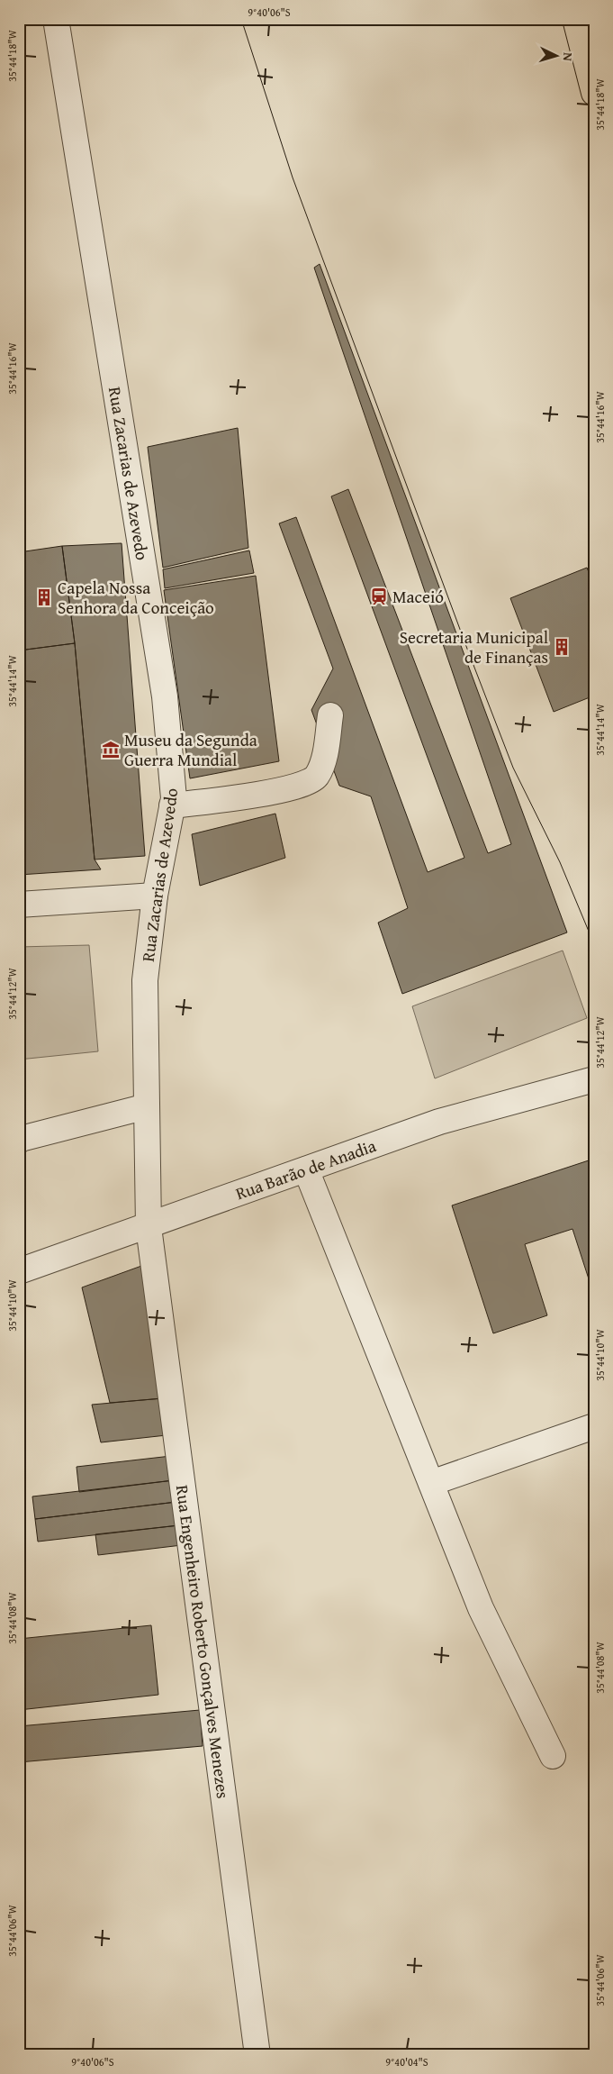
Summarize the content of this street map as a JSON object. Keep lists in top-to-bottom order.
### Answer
{
  "streets": {
    "street": ["Rua Zacarias de Azevedo", "Rua Barão de Anadia", "Rua Engenheiro Roberto Gonçalves Menezes"]
  },
  "crossings": [
    ["Rua Zacarias de Azevedo", "Rua Barão de Anadia"],
    ["Rua Zacarias de Azevedo", "Rua Engenheiro Roberto Gonçalves Menezes"],
    ["Rua Barão de Anadia", "Rua Engenheiro Roberto Gonçalves Menezes"]
  ],
  "places": {
    "station": ["Maceió"],
    "building": ["Capela Nossa Senhora da Conceição", "Secretaria Municipal de Finanças"],
    "museum": ["Museu da Segunda Guerra Mundial"]
  },
  "north": "right",
  "coordinates": [
    "9°40'06\"S",
    "35°44'18\"W",
    "35°44'16\"W",
    "35°44'14\"W",
    "35°44'12\"W",
    "35°44'10\"W",
    "35°44'08\"W",
    "35°44'06\"W",
    "9°40'04\"S"
  ]
}
